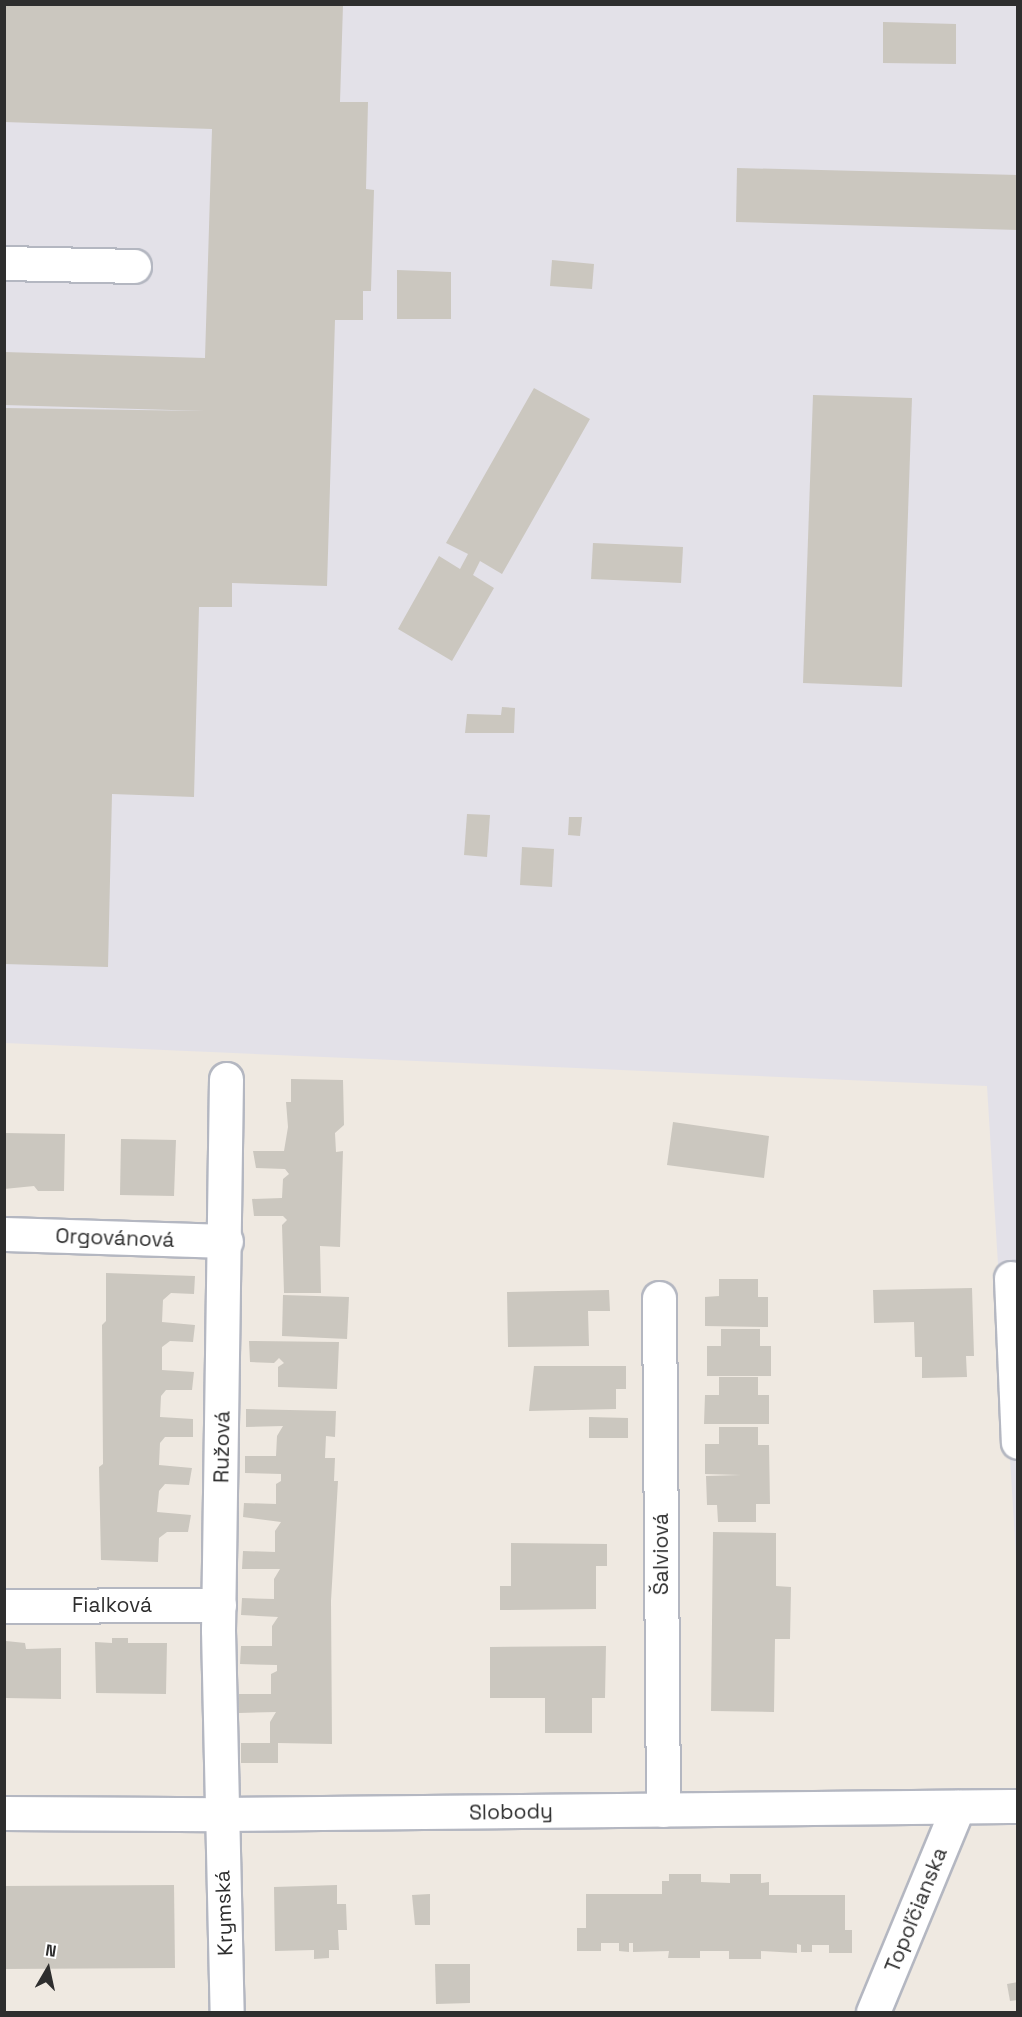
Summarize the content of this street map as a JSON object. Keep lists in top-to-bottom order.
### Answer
{
  "streets": {
    "street": [
      "Orgovánová",
      "Ružová",
      "Šalviová",
      "Fialková",
      "Slobody",
      "Topoľčianska",
      "Krymská"
    ]
  },
  "crossings": [
    ["Orgovánová", "Ružová"],
    ["Ružová", "Fialková"],
    ["Ružová", "Slobody"],
    ["Ružová", "Krymská"],
    ["Šalviová", "Slobody"],
    ["Slobody", "Topoľčianska"],
    ["Slobody", "Krymská"]
  ],
  "north": "top"
}
